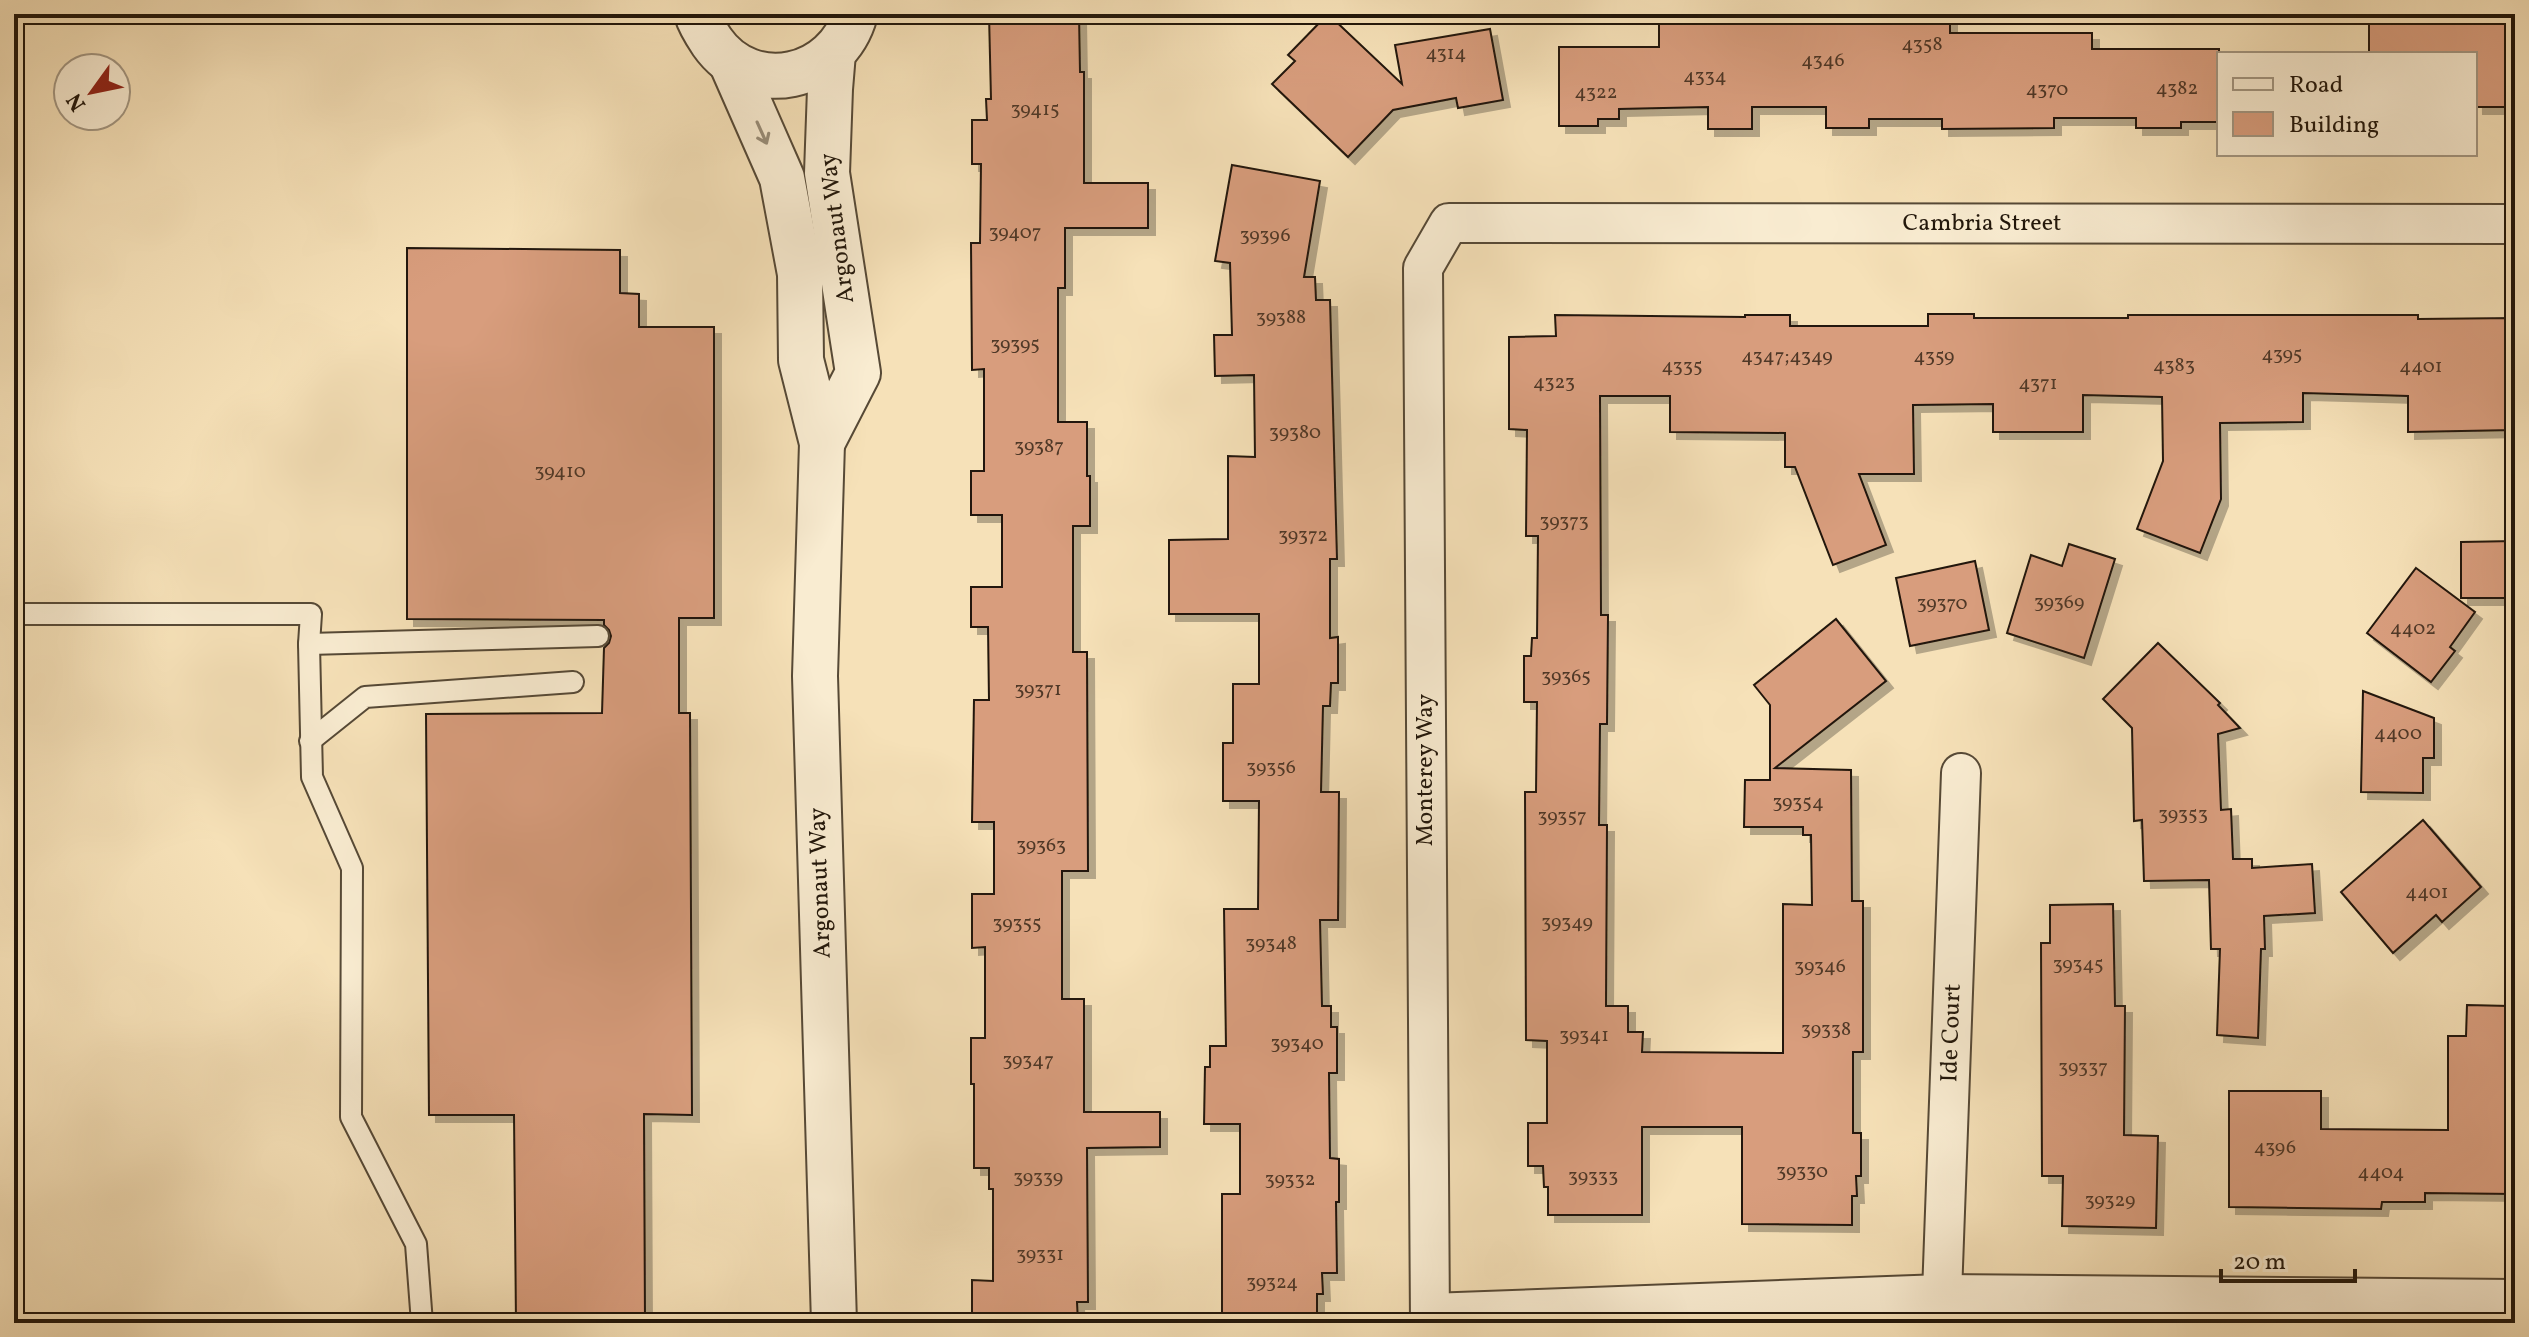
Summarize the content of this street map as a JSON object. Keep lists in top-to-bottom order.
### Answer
{
  "streets": {
    "street": [
      "Cambria Street",
      "Argonaut Way",
      "Monterey Way",
      "Ide Court"
    ]
  },
  "crossings": [
    ["Cambria Street", "Monterey Way"]
  ],
  "house_numbers": [
    "4358",
    "4314",
    "4346",
    "4334",
    "4382",
    "4370",
    "4322",
    "39415",
    "39407",
    "39396",
    "39388",
    "39395",
    "4395",
    "4347;4349",
    "4359",
    "4383",
    "4335",
    "4401",
    "4323",
    "4371",
    "39380",
    "39387",
    "39410",
    "39373",
    "39372",
    "39369",
    "39370",
    "4402",
    "39365",
    "39371",
    "4400",
    "39356",
    "39354",
    "39353",
    "39357",
    "39363",
    "4401",
    "39349",
    "39355",
    "39348",
    "39345",
    "39346",
    "39338",
    "39341",
    "39340",
    "39347",
    "39337",
    "4396",
    "39330",
    "4404",
    "39333",
    "39339",
    "39332",
    "39329",
    "39331",
    "39324"
  ],
  "legend": ["Road", "Building"],
  "scale_bar": "20 m",
  "north": "bottom left"
}
